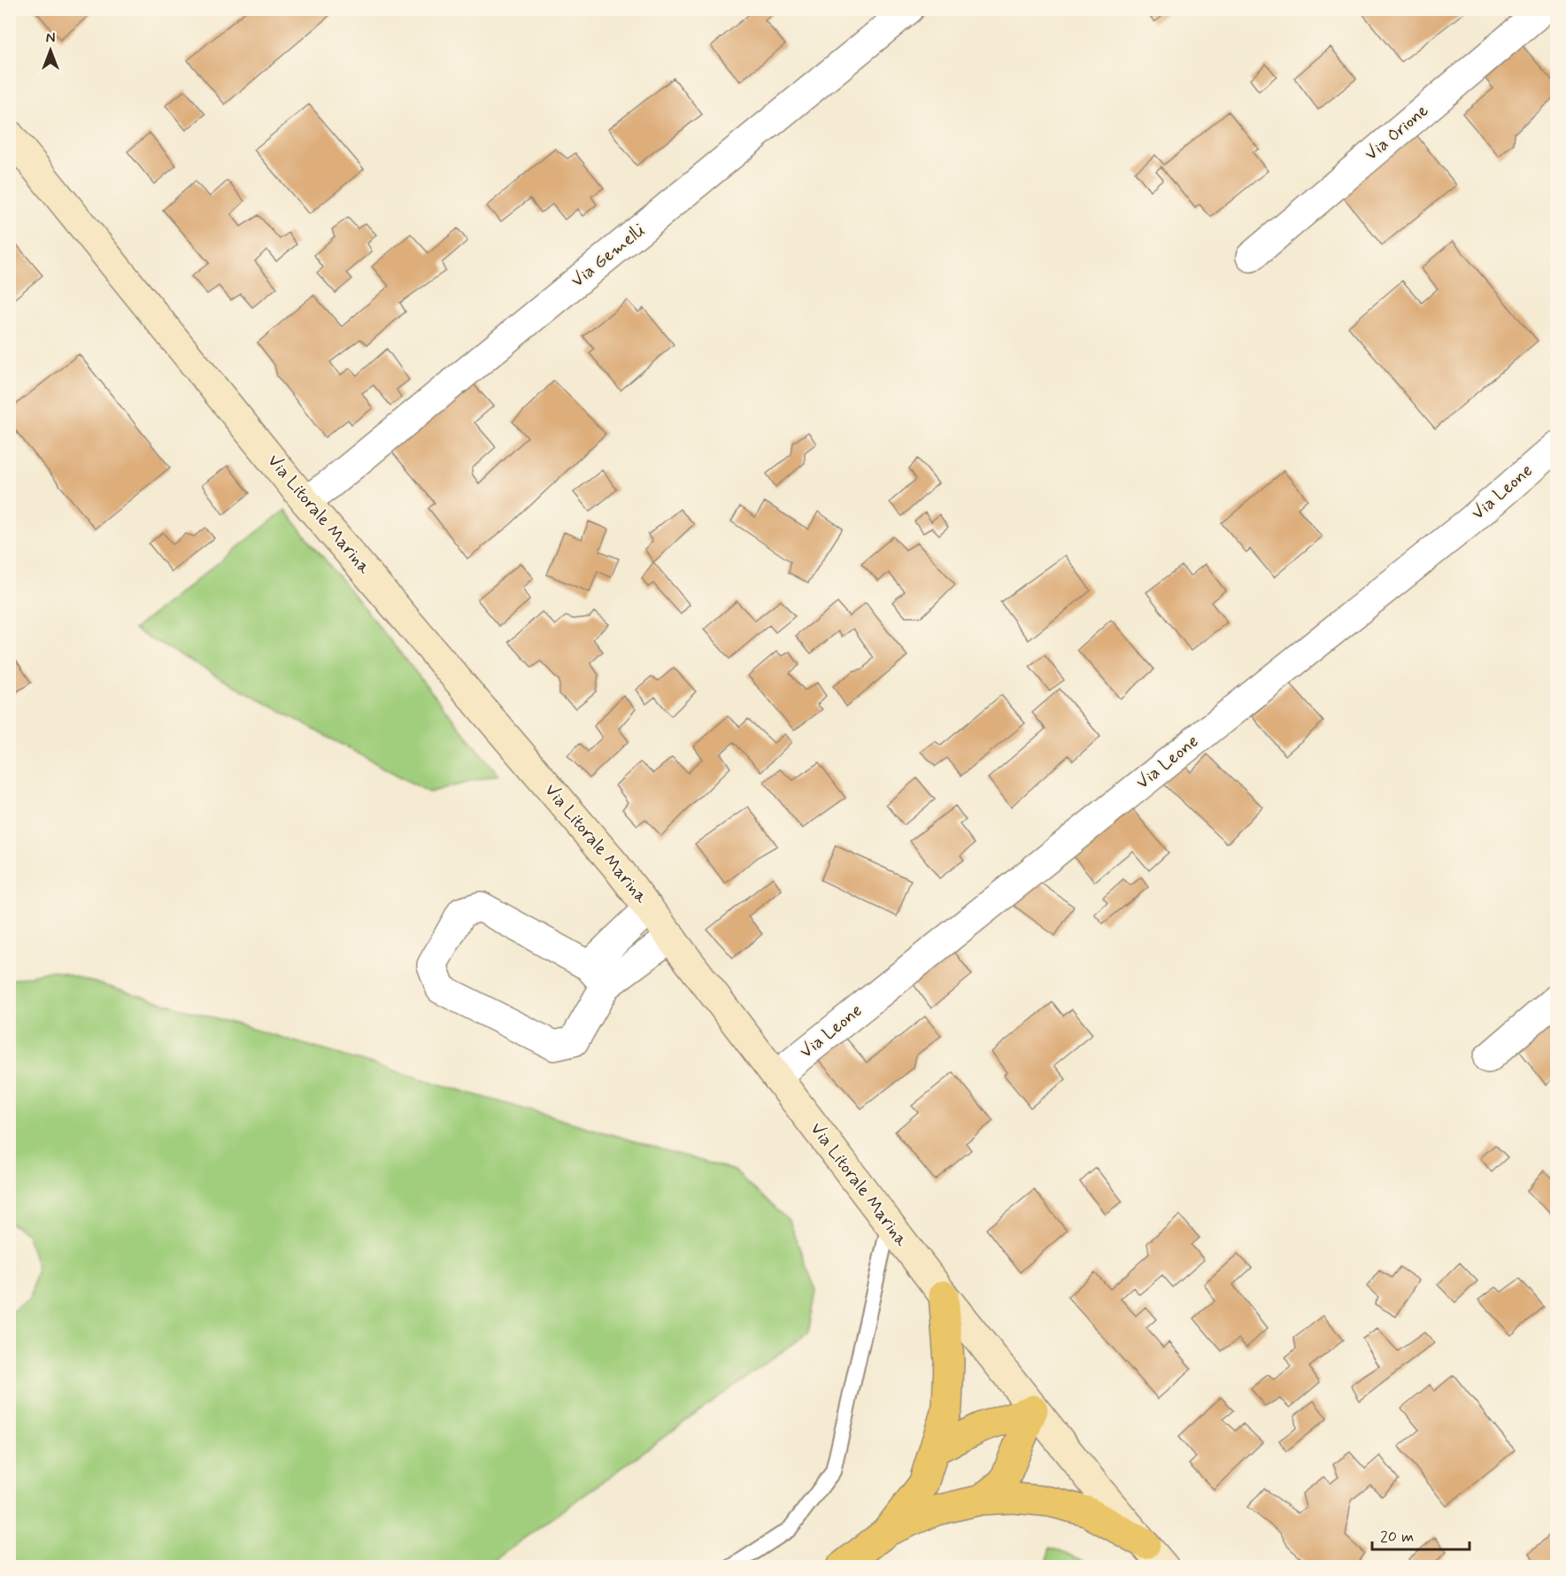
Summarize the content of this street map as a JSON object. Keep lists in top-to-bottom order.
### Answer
{
  "streets": {
    "street": [
      "Via Orione",
      "Via Gemelli",
      "Via Leone",
      "Via Litorale Marina"
    ]
  },
  "crossings": [
    ["Via Gemelli", "Via Litorale Marina"],
    ["Via Leone", "Via Litorale Marina"]
  ],
  "scale_bar": "20 m",
  "north": "top"
}
